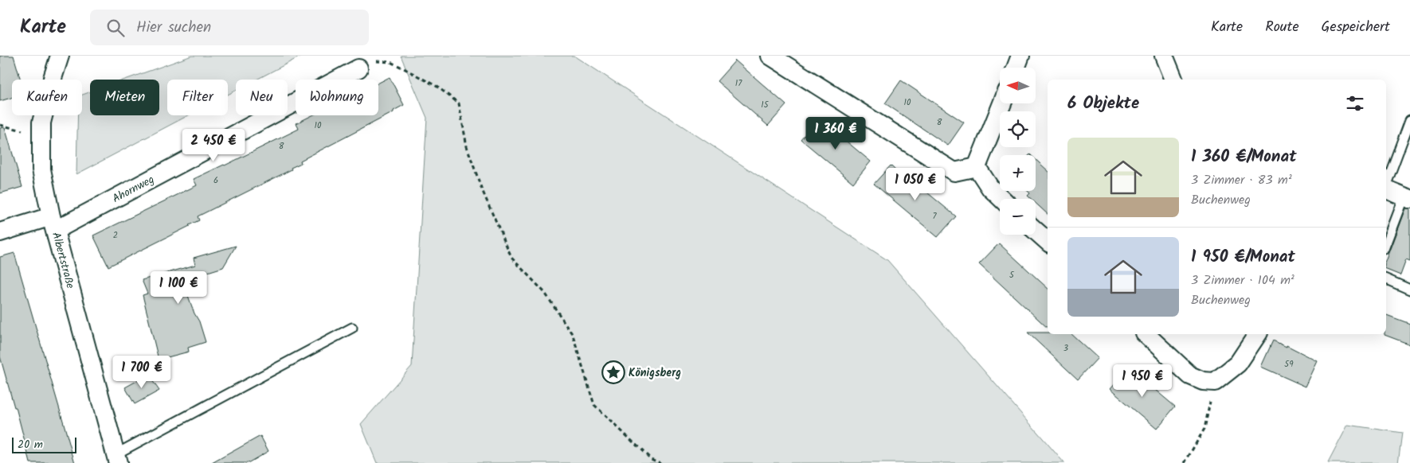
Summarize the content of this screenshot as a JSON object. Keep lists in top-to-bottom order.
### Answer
{
  "streets": {
    "street": ["Ahornweg", "Albertstraße"]
  },
  "crossings": [
    ["Ahornweg", "Albertstraße"]
  ],
  "places": {
    "place": ["Königsberg"]
  },
  "house_numbers": [
    "17",
    "10",
    "15",
    "8",
    "10",
    "8",
    "6",
    "7",
    "2",
    "5",
    "3",
    "59"
  ],
  "scale_bar": "20 m",
  "north": "left",
  "page": {
    "header": "Karte",
    "search": "Hier suchen",
    "nav": ["Karte", "Route", "Gespeichert"],
    "map_buttons": ["+", "−"],
    "chip": [
      "Kaufen",
      "Mieten",
      "Filter",
      "Neu",
      "Wohnung"
    ],
    "heading": "6 Objekte",
    "price": [
      "1 360 €",
      "2 450 €",
      "1 050 €",
      "1 100 €",
      "1 700 €",
      "1 950 €"
    ],
    "list": [
      {
        "name": "1 360 €/Monat",
        "note": "3 Zimmer · 83 m² · Buchenweg"
      },
      {
        "name": "1 950 €/Monat",
        "note": "3 Zimmer · 104 m² · Buchenweg"
      }
    ],
    "scale": "20 m"
  }
}
